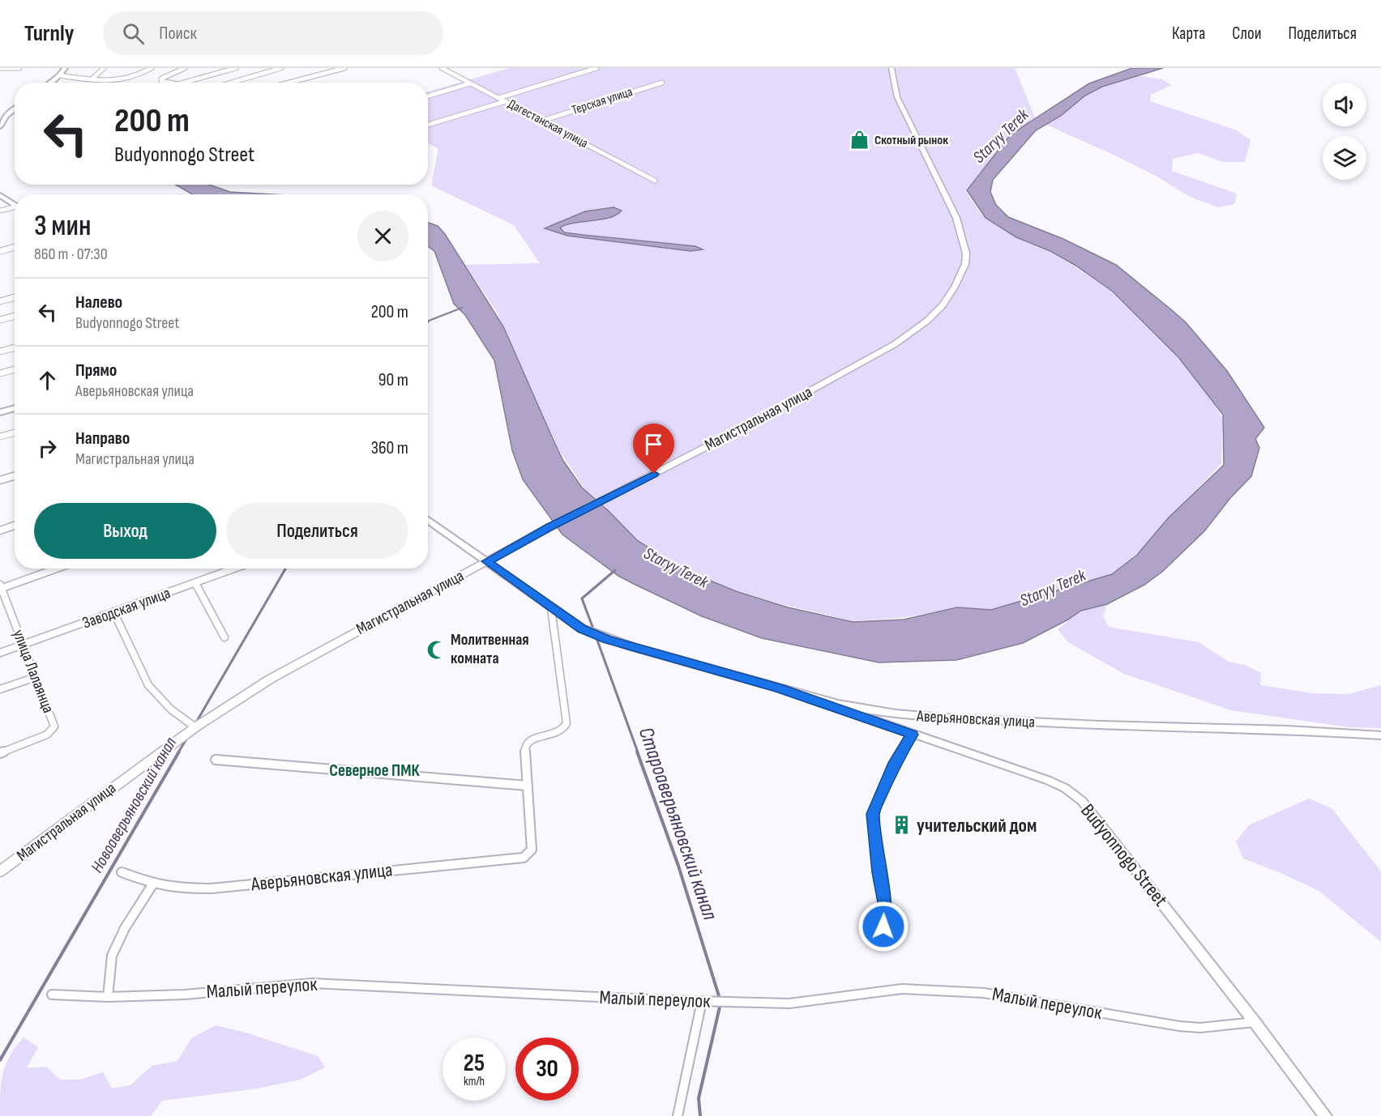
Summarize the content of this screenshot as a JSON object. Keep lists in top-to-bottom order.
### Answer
{
  "streets": {
    "main road": ["Магистральная улица"],
    "street": [
      "Терская улица",
      "Дагестанская улица",
      "Заводская улица",
      "улица Лалаянца",
      "Аверьяновская улица",
      "Budyonnogo Street",
      "Малый переулок"
    ]
  },
  "crossings": [
    ["Терская улица", "Дагестанская улица"],
    ["Магистральная улица", "Аверьяновская улица"],
    ["Заводская улица", "улица Лалаянца"],
    ["Аверьяновская улица", "Budyonnogo Street"],
    ["Budyonnogo Street", "Малый переулок"]
  ],
  "districts": ["Северное ПМК"],
  "water": ["Staryy Terek", "Новоаверьяновский канал", "Староаверьяновский канал"],
  "places": {
    "shop": ["Скотный рынок"],
    "mosque": ["Молитвенная комната"],
    "building": ["учительский дом"]
  },
  "page": {
    "header": "Turnly",
    "search": "Поиск",
    "nav": ["Карта", "Слои", "Поделиться"],
    "turn": ["200 m", "Budyonnogo Street"],
    "heading": ["3 мин", "860 m · 07:30"],
    "list": [
      {
        "name": "Налево",
        "note": "Budyonnogo Street",
        "value": "200 m"
      },
      {
        "name": "Прямо",
        "note": "Аверьяновская улица",
        "value": "90 m"
      },
      {
        "name": "Направо",
        "note": "Магистральная улица",
        "value": "360 m"
      }
    ],
    "buttons": ["Выход", "Поделиться"],
    "speed": "25 km/h",
    "limit": "30"
  }
}
